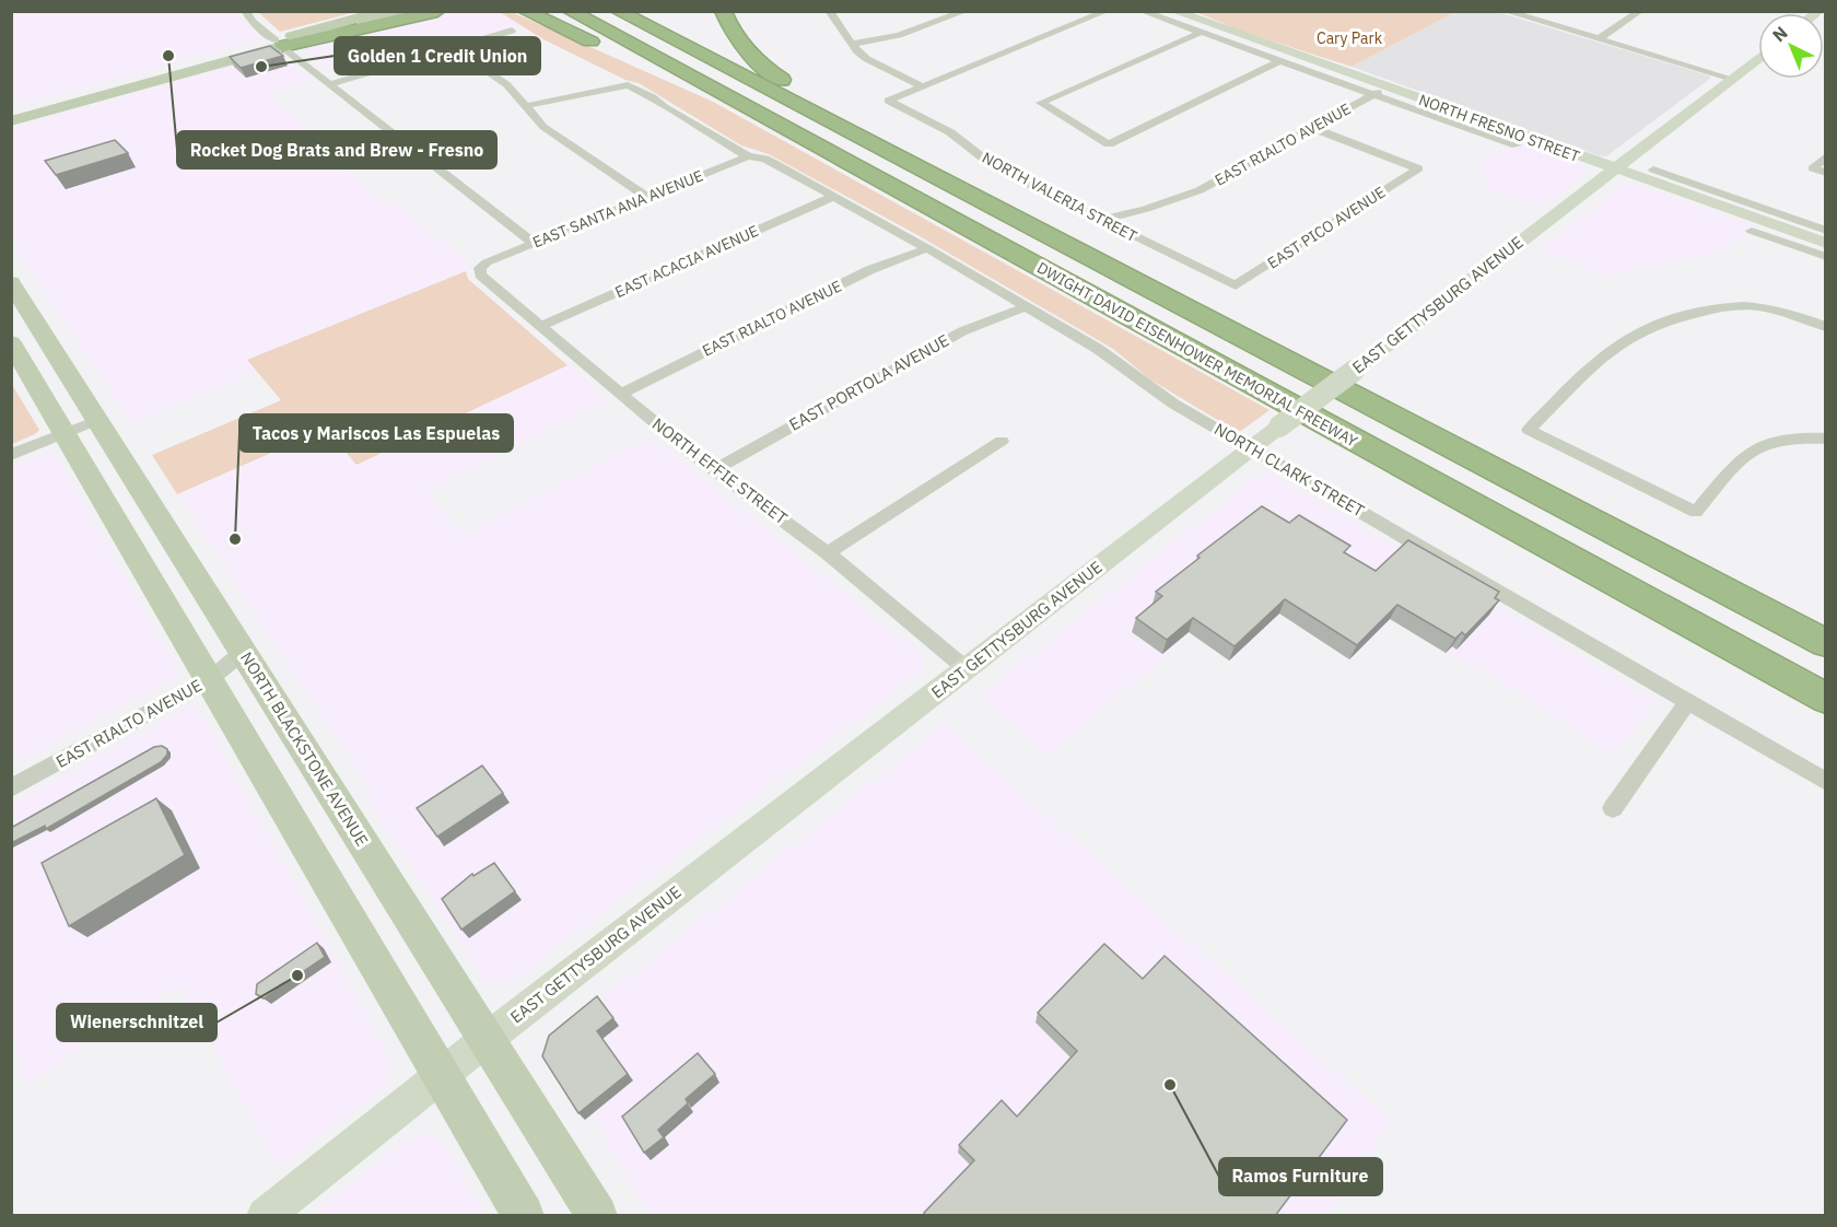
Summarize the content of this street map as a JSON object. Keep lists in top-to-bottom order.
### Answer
{
  "streets": {
    "highway": ["DWIGHT DAVID EISENHOWER MEMORIAL FREEWAY"],
    "main road": ["NORTH BLACKSTONE AVENUE"],
    "street": [
      "NORTH FRESNO STREET",
      "EAST RIALTO AVENUE",
      "NORTH VALERIA STREET",
      "EAST SANTA ANA AVENUE",
      "EAST PICO AVENUE",
      "EAST ACACIA AVENUE",
      "EAST GETTYSBURG AVENUE",
      "EAST PORTOLA AVENUE",
      "NORTH CLARK STREET",
      "NORTH EFFIE STREET"
    ]
  },
  "crossings": [
    ["NORTH FRESNO STREET", "EAST RIALTO AVENUE"],
    ["NORTH FRESNO STREET", "EAST GETTYSBURG AVENUE"],
    ["EAST RIALTO AVENUE", "NORTH VALERIA STREET"],
    ["EAST RIALTO AVENUE", "EAST PICO AVENUE"],
    ["EAST RIALTO AVENUE", "NORTH CLARK STREET"],
    ["EAST RIALTO AVENUE", "NORTH EFFIE STREET"],
    ["EAST RIALTO AVENUE", "NORTH BLACKSTONE AVENUE"],
    ["NORTH VALERIA STREET", "EAST PICO AVENUE"],
    ["EAST SANTA ANA AVENUE", "NORTH CLARK STREET"],
    ["EAST SANTA ANA AVENUE", "NORTH EFFIE STREET"],
    ["EAST ACACIA AVENUE", "NORTH CLARK STREET"],
    ["EAST ACACIA AVENUE", "NORTH EFFIE STREET"],
    ["EAST GETTYSBURG AVENUE", "NORTH CLARK STREET"],
    ["EAST GETTYSBURG AVENUE", "NORTH EFFIE STREET"],
    ["EAST GETTYSBURG AVENUE", "NORTH BLACKSTONE AVENUE"],
    ["EAST PORTOLA AVENUE", "NORTH CLARK STREET"],
    ["EAST PORTOLA AVENUE", "NORTH EFFIE STREET"]
  ],
  "parks": ["Cary Park"],
  "places": [
    "Rocket Dog Brats and Brew - Fresno",
    "Golden 1 Credit Union",
    "Tacos y Mariscos Las Espuelas",
    "Wienerschnitzel",
    "Ramos Furniture"
  ],
  "north": "top left"
}
